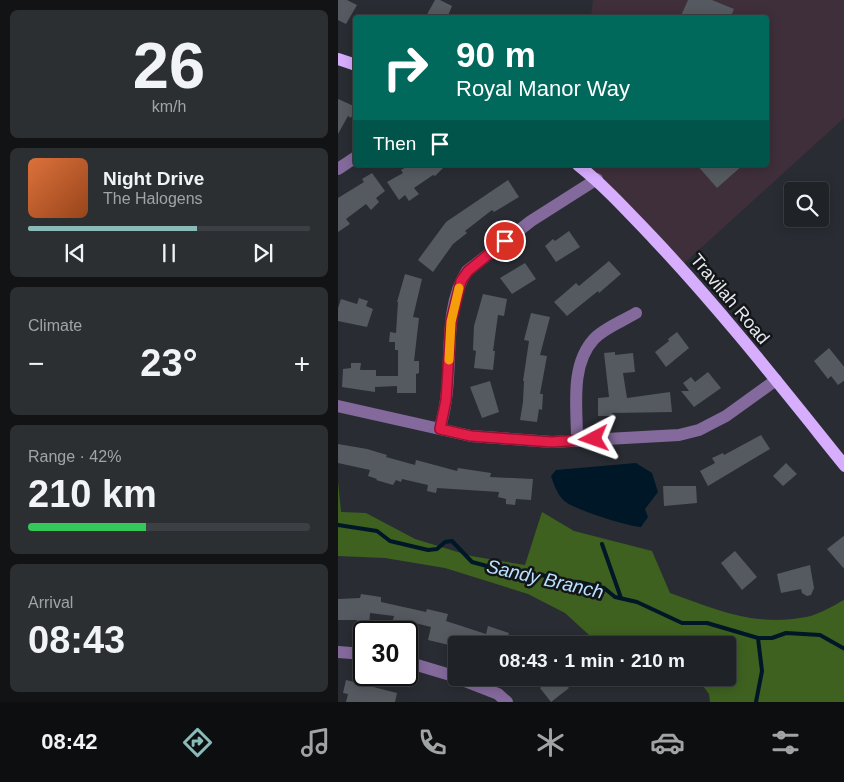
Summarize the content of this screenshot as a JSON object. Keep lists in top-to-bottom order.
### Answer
{
  "streets": {
    "main road": ["Travilah Road"]
  },
  "water": ["Sandy Branch"],
  "page": {
    "tile": [
      ["26", "km/h"],
      "Climate",
      ["Range · 42%", "210 km"],
      ["Arrival", "08:43"]
    ],
    "turn": ["90 m", "Royal Manor Way"],
    "then": "Then",
    "song": ["Night Drive", "The Halogens"],
    "heat": ["−", "23°", "+"],
    "limit": "30",
    "trip": "08:43 · 1 min · 210 m",
    "tabs": "08:42"
  }
}
